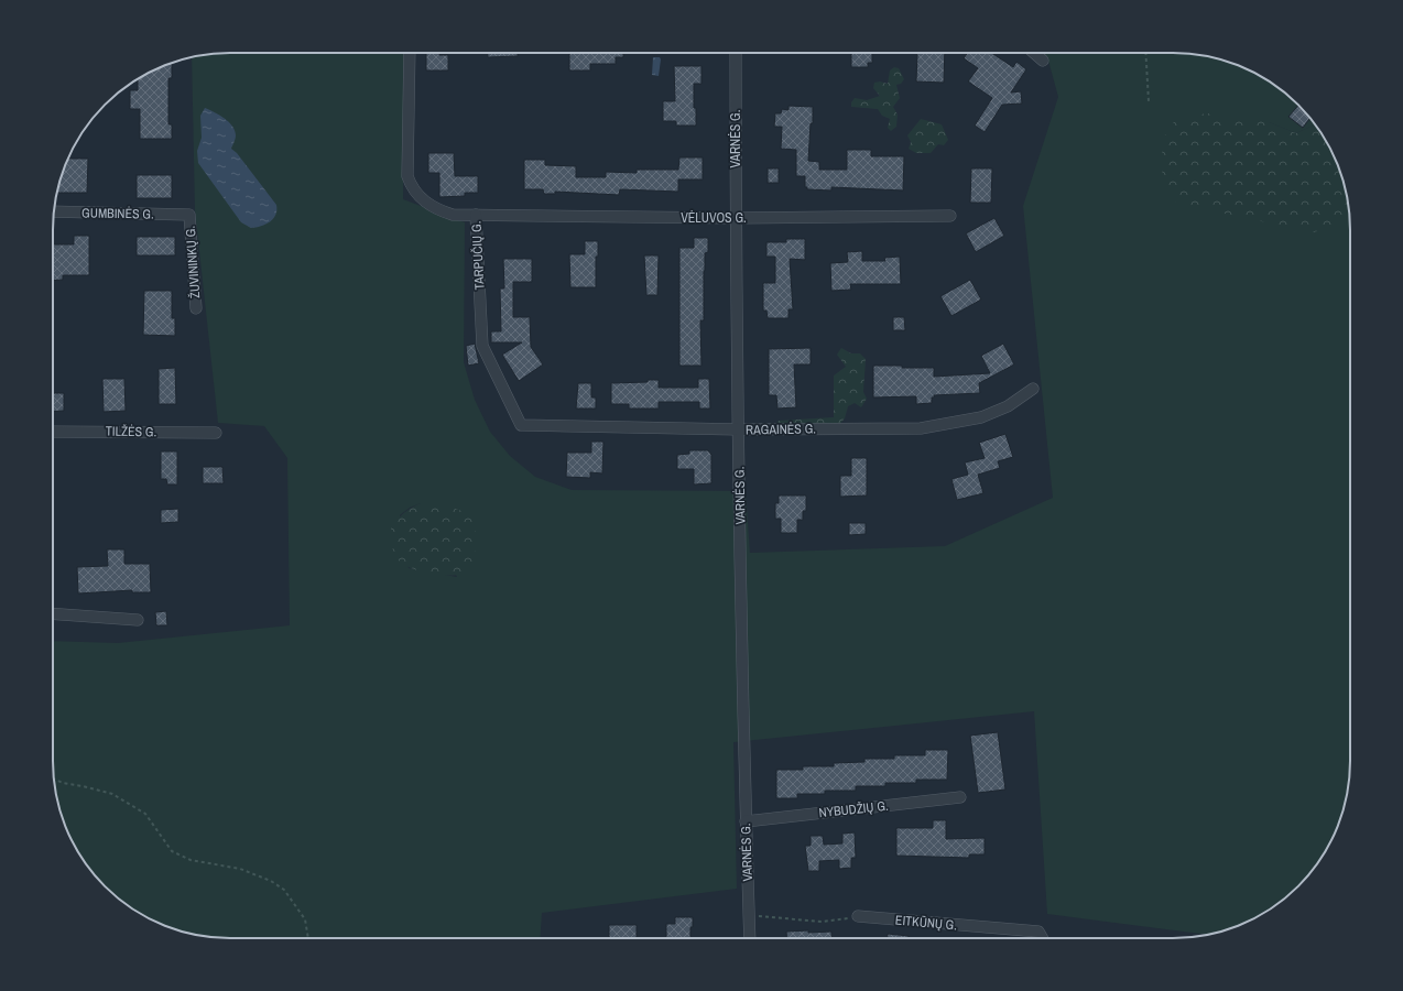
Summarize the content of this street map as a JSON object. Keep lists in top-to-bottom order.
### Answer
{
  "streets": {
    "street": [
      "VARNĖS G.",
      "GUMBINĖS G.",
      "VĖLUVOS G.",
      "TARPUČIŲ G.",
      "ŽUVININKŲ G.",
      "RAGAINĖS G.",
      "TILŽĖS G.",
      "NYBUDŽIŲ G.",
      "EITKŪNŲ G."
    ]
  },
  "crossings": [
    ["VARNĖS G.", "VĖLUVOS G."],
    ["VARNĖS G.", "RAGAINĖS G."],
    ["VARNĖS G.", "NYBUDŽIŲ G."],
    ["GUMBINĖS G.", "ŽUVININKŲ G."],
    ["VĖLUVOS G.", "TARPUČIŲ G."],
    ["TARPUČIŲ G.", "RAGAINĖS G."]
  ]
}
